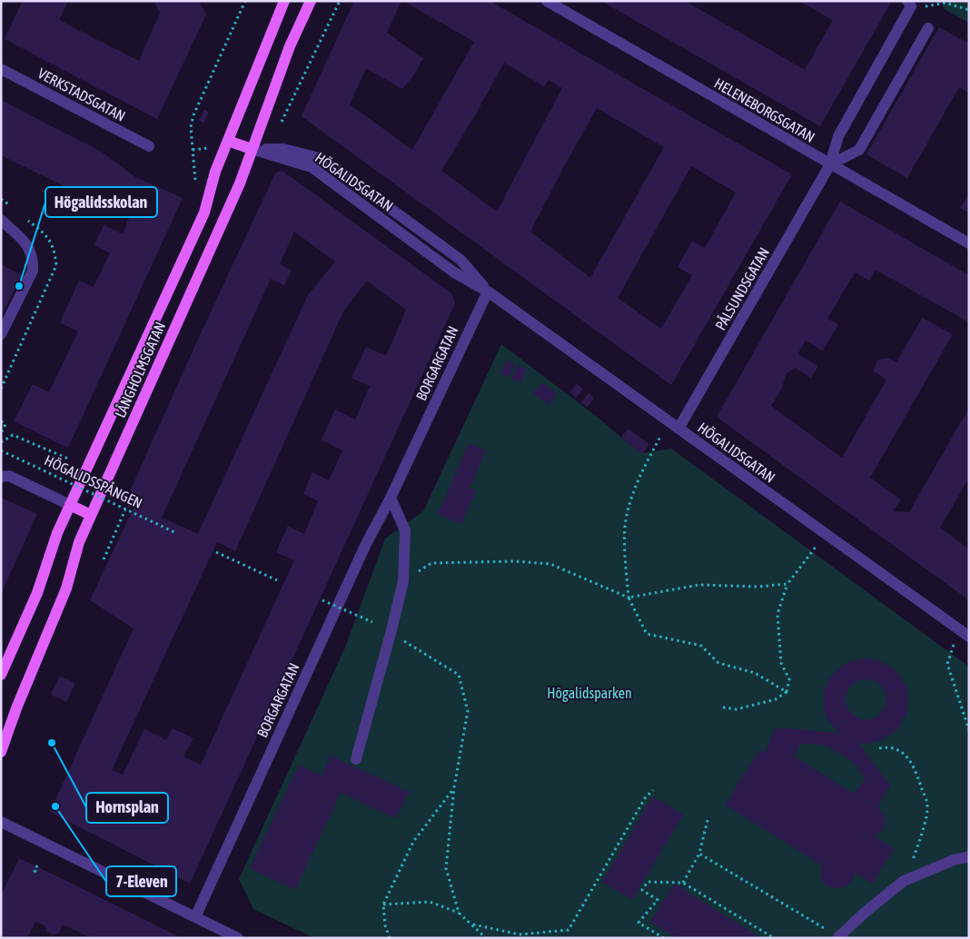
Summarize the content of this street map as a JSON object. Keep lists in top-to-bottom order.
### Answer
{
  "streets": {
    "main road": ["LÅNGHOLMSGATAN"],
    "street": [
      "VERKSTADSGATAN",
      "HELENEBORGSGATAN",
      "HÖGALIDSGATAN",
      "PÅLSUNDSGATAN",
      "BORGARGATAN"
    ],
    "path": ["HÖGALIDSSPÅNGEN"]
  },
  "crossings": [
    ["HELENEBORGSGATAN", "PÅLSUNDSGATAN"],
    ["HÖGALIDSGATAN", "PÅLSUNDSGATAN"],
    ["HÖGALIDSGATAN", "BORGARGATAN"],
    ["HÖGALIDSGATAN", "LÅNGHOLMSGATAN"]
  ],
  "parks": ["Högalidsparken"],
  "places": ["Högalidsskolan", "Hornsplan", "7-Eleven"]
}
